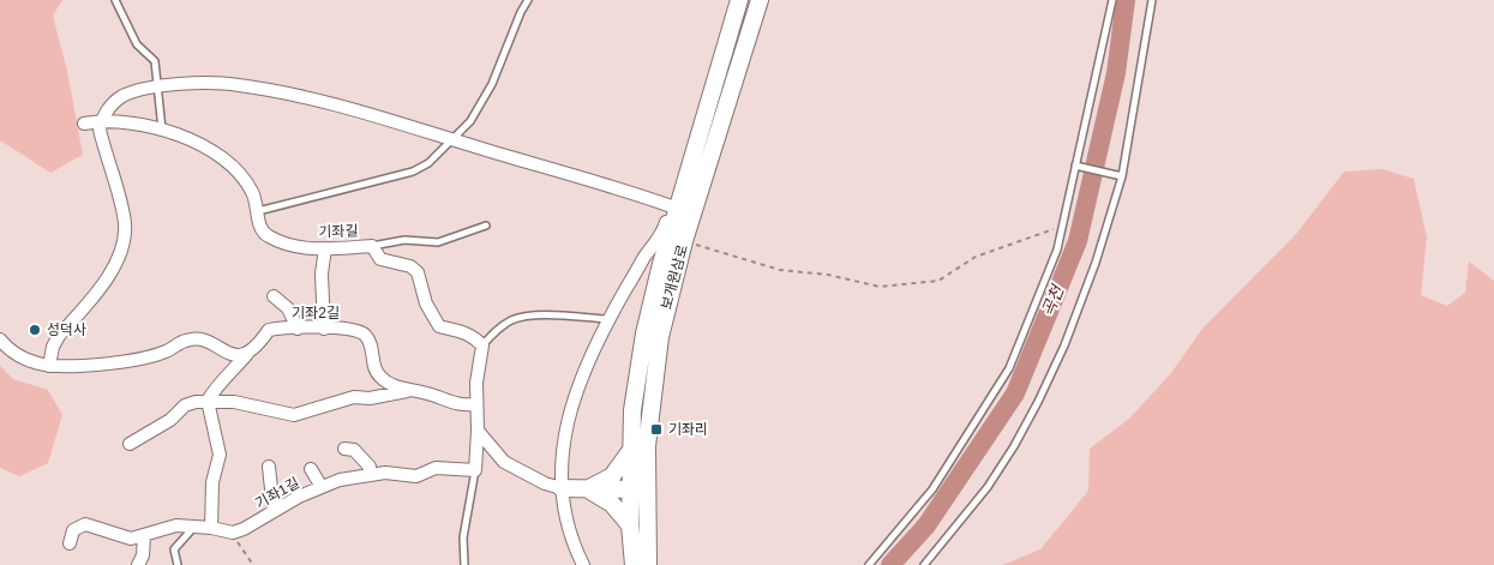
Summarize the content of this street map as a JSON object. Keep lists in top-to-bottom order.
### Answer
{
  "streets": {
    "main road": ["보개원삼로"],
    "street": ["기좌길", "기좌2길", "기좌1길"]
  },
  "water": ["곡천"],
  "places": {
    "other": ["성덕사"],
    "transit": ["기좌리"]
  }
}
